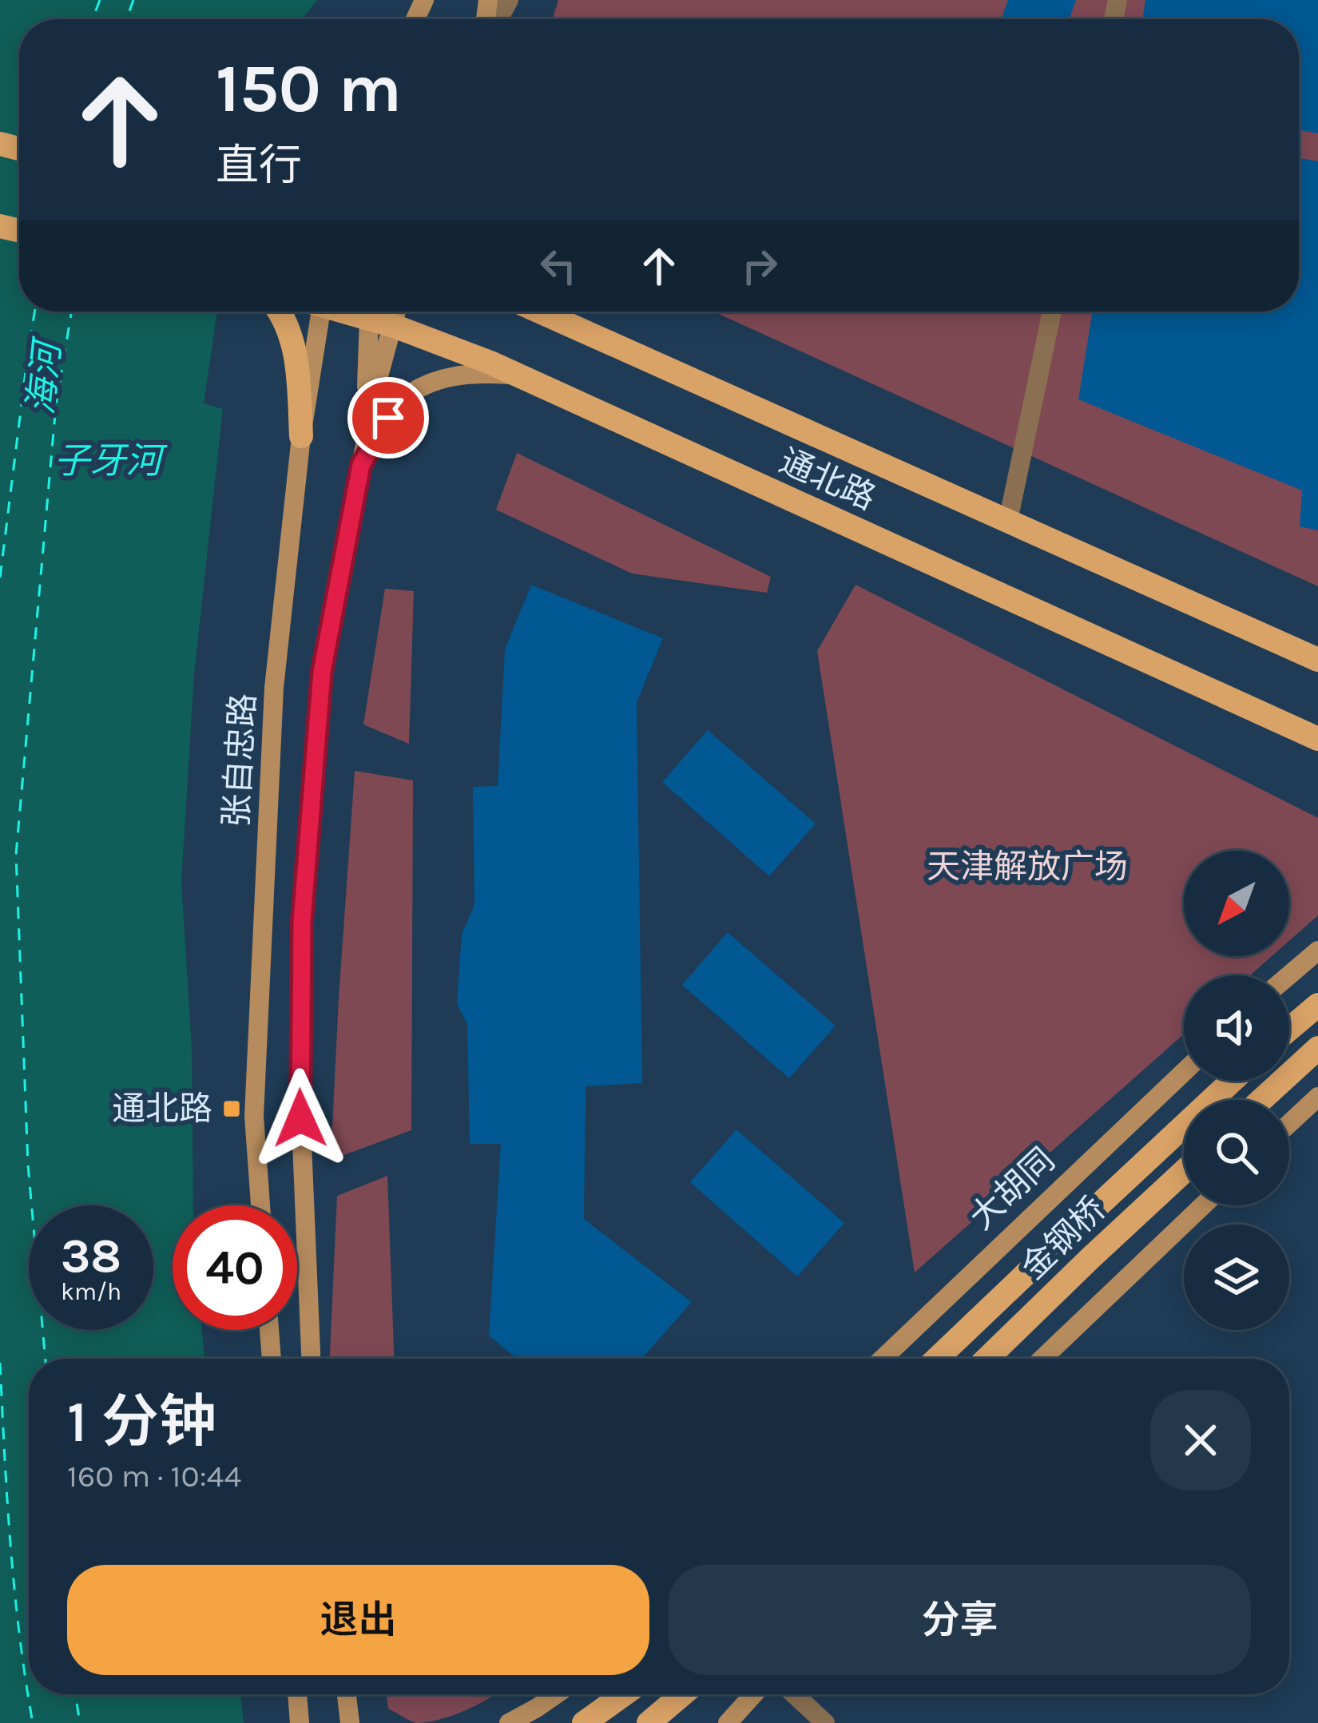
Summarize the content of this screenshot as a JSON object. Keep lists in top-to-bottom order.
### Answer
{
  "streets": {
    "main road": ["通北路", "金钢桥"],
    "street": ["张自忠路", "大胡同"]
  },
  "water": ["海河", "子牙河"],
  "parks": ["天津解放广场"],
  "places": {
    "transit": ["通北路"]
  },
  "north": "bottom left",
  "page": {
    "turn": ["150 m", "直行"],
    "speed": "38 km/h",
    "limit": "40",
    "heading": ["1 分钟", "160 m · 10:44"],
    "buttons": ["退出", "分享"]
  }
}
